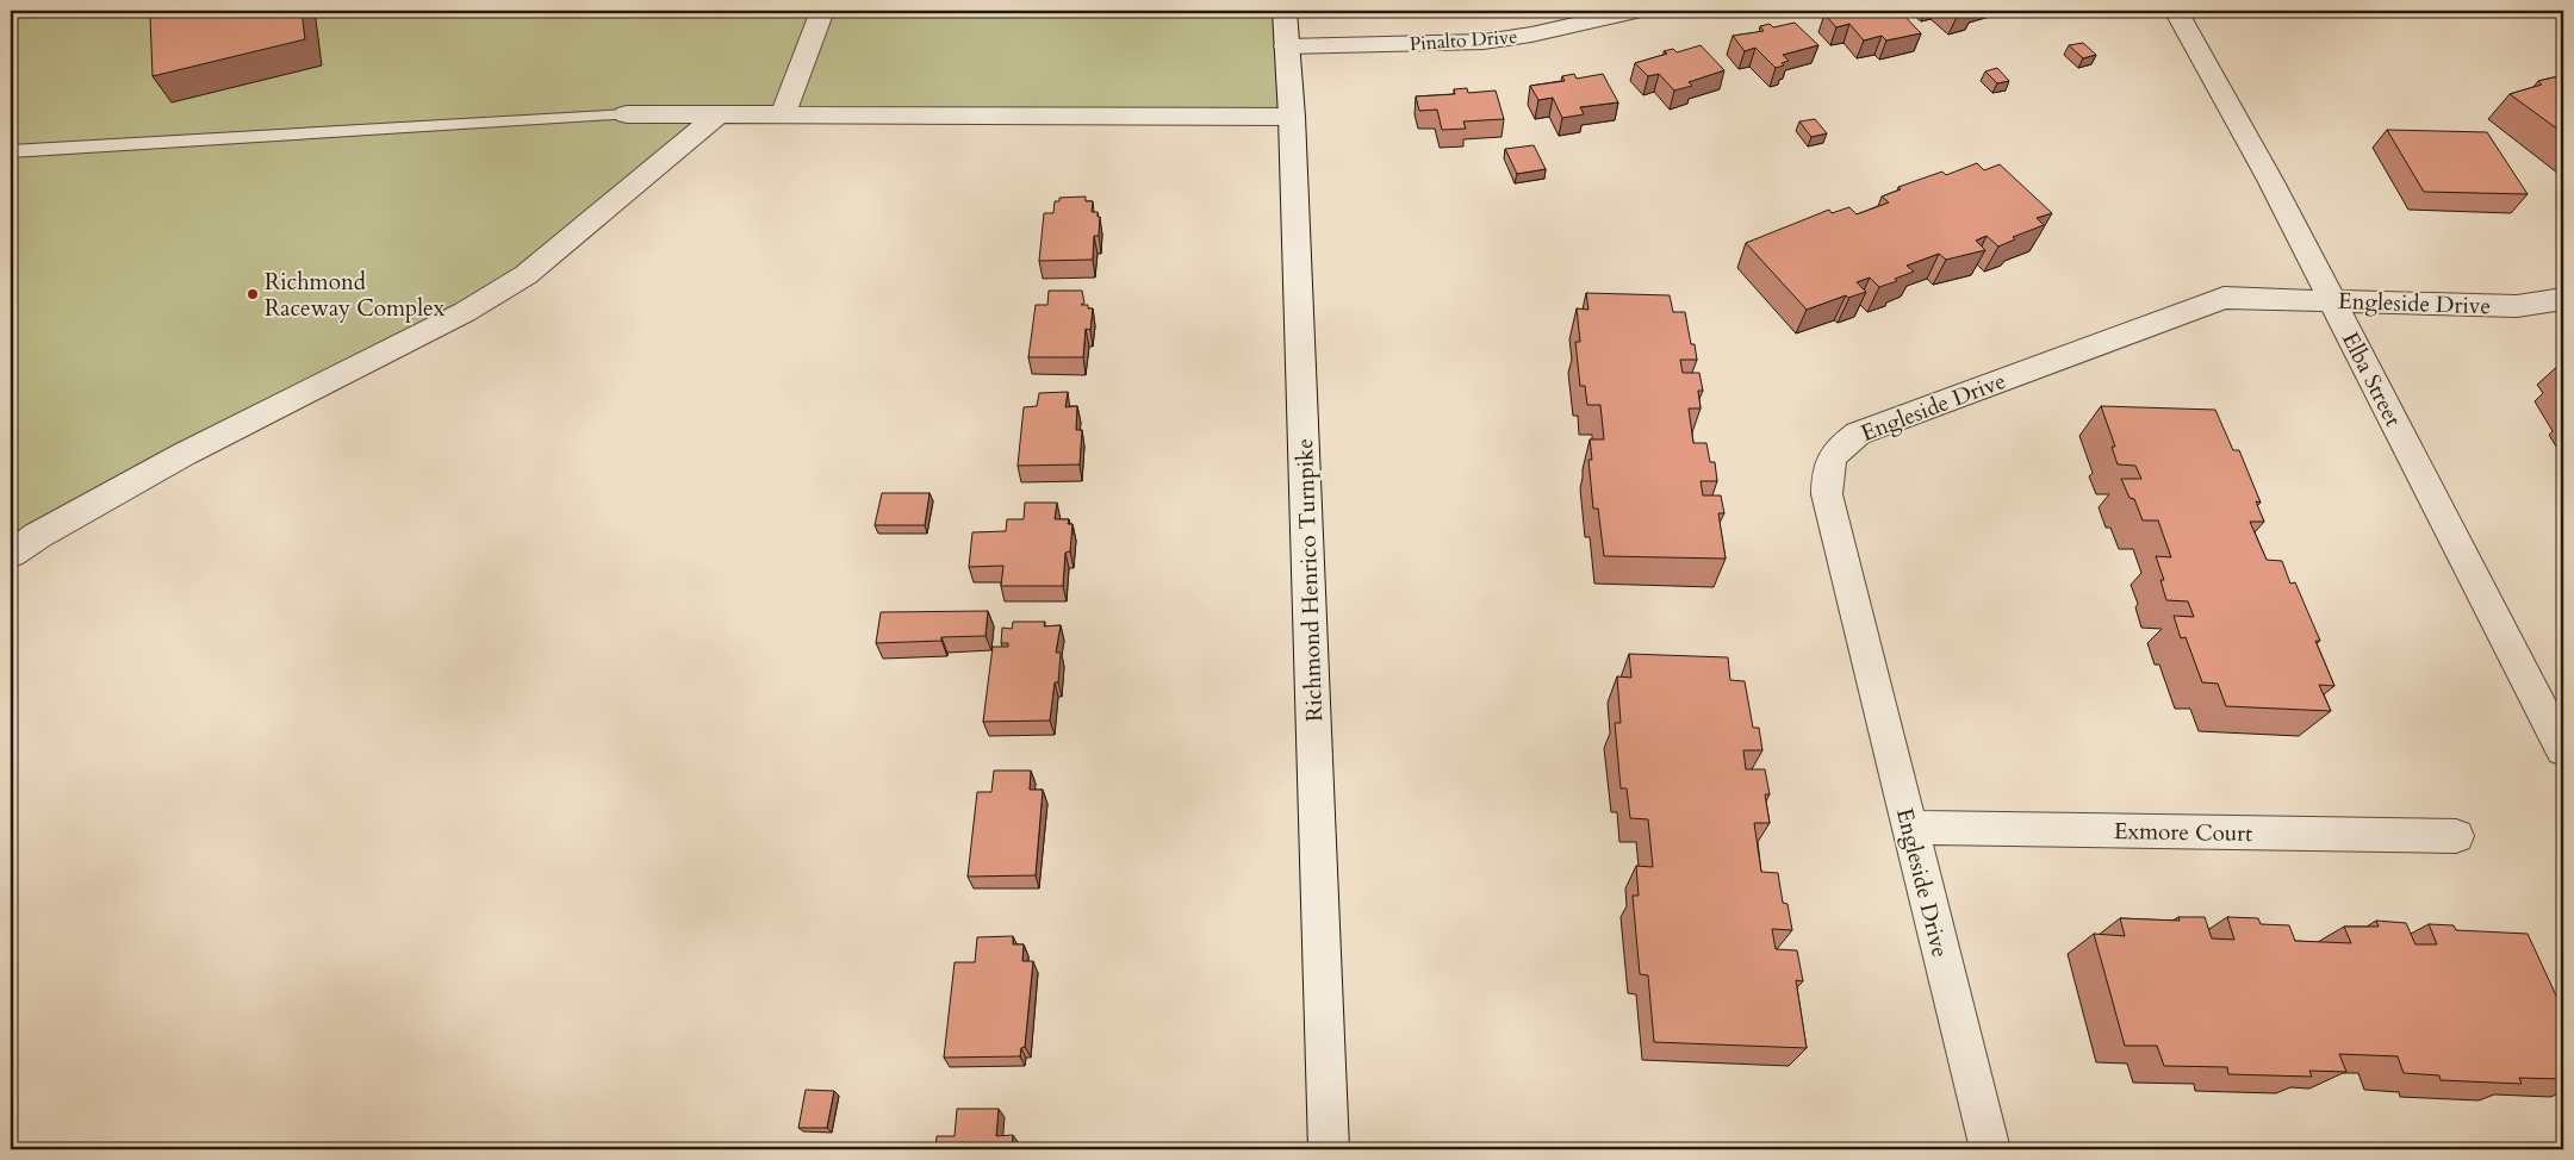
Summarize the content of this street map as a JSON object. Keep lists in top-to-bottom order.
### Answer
{
  "streets": {
    "street": [
      "Pinalto Drive",
      "Engleside Drive",
      "Elba Street",
      "Richmond Henrico Turnpike",
      "Exmore Court"
    ]
  },
  "crossings": [
    ["Pinalto Drive", "Richmond Henrico Turnpike"],
    ["Engleside Drive", "Elba Street"],
    ["Engleside Drive", "Exmore Court"]
  ],
  "places": ["Richmond Raceway Complex"]
}
